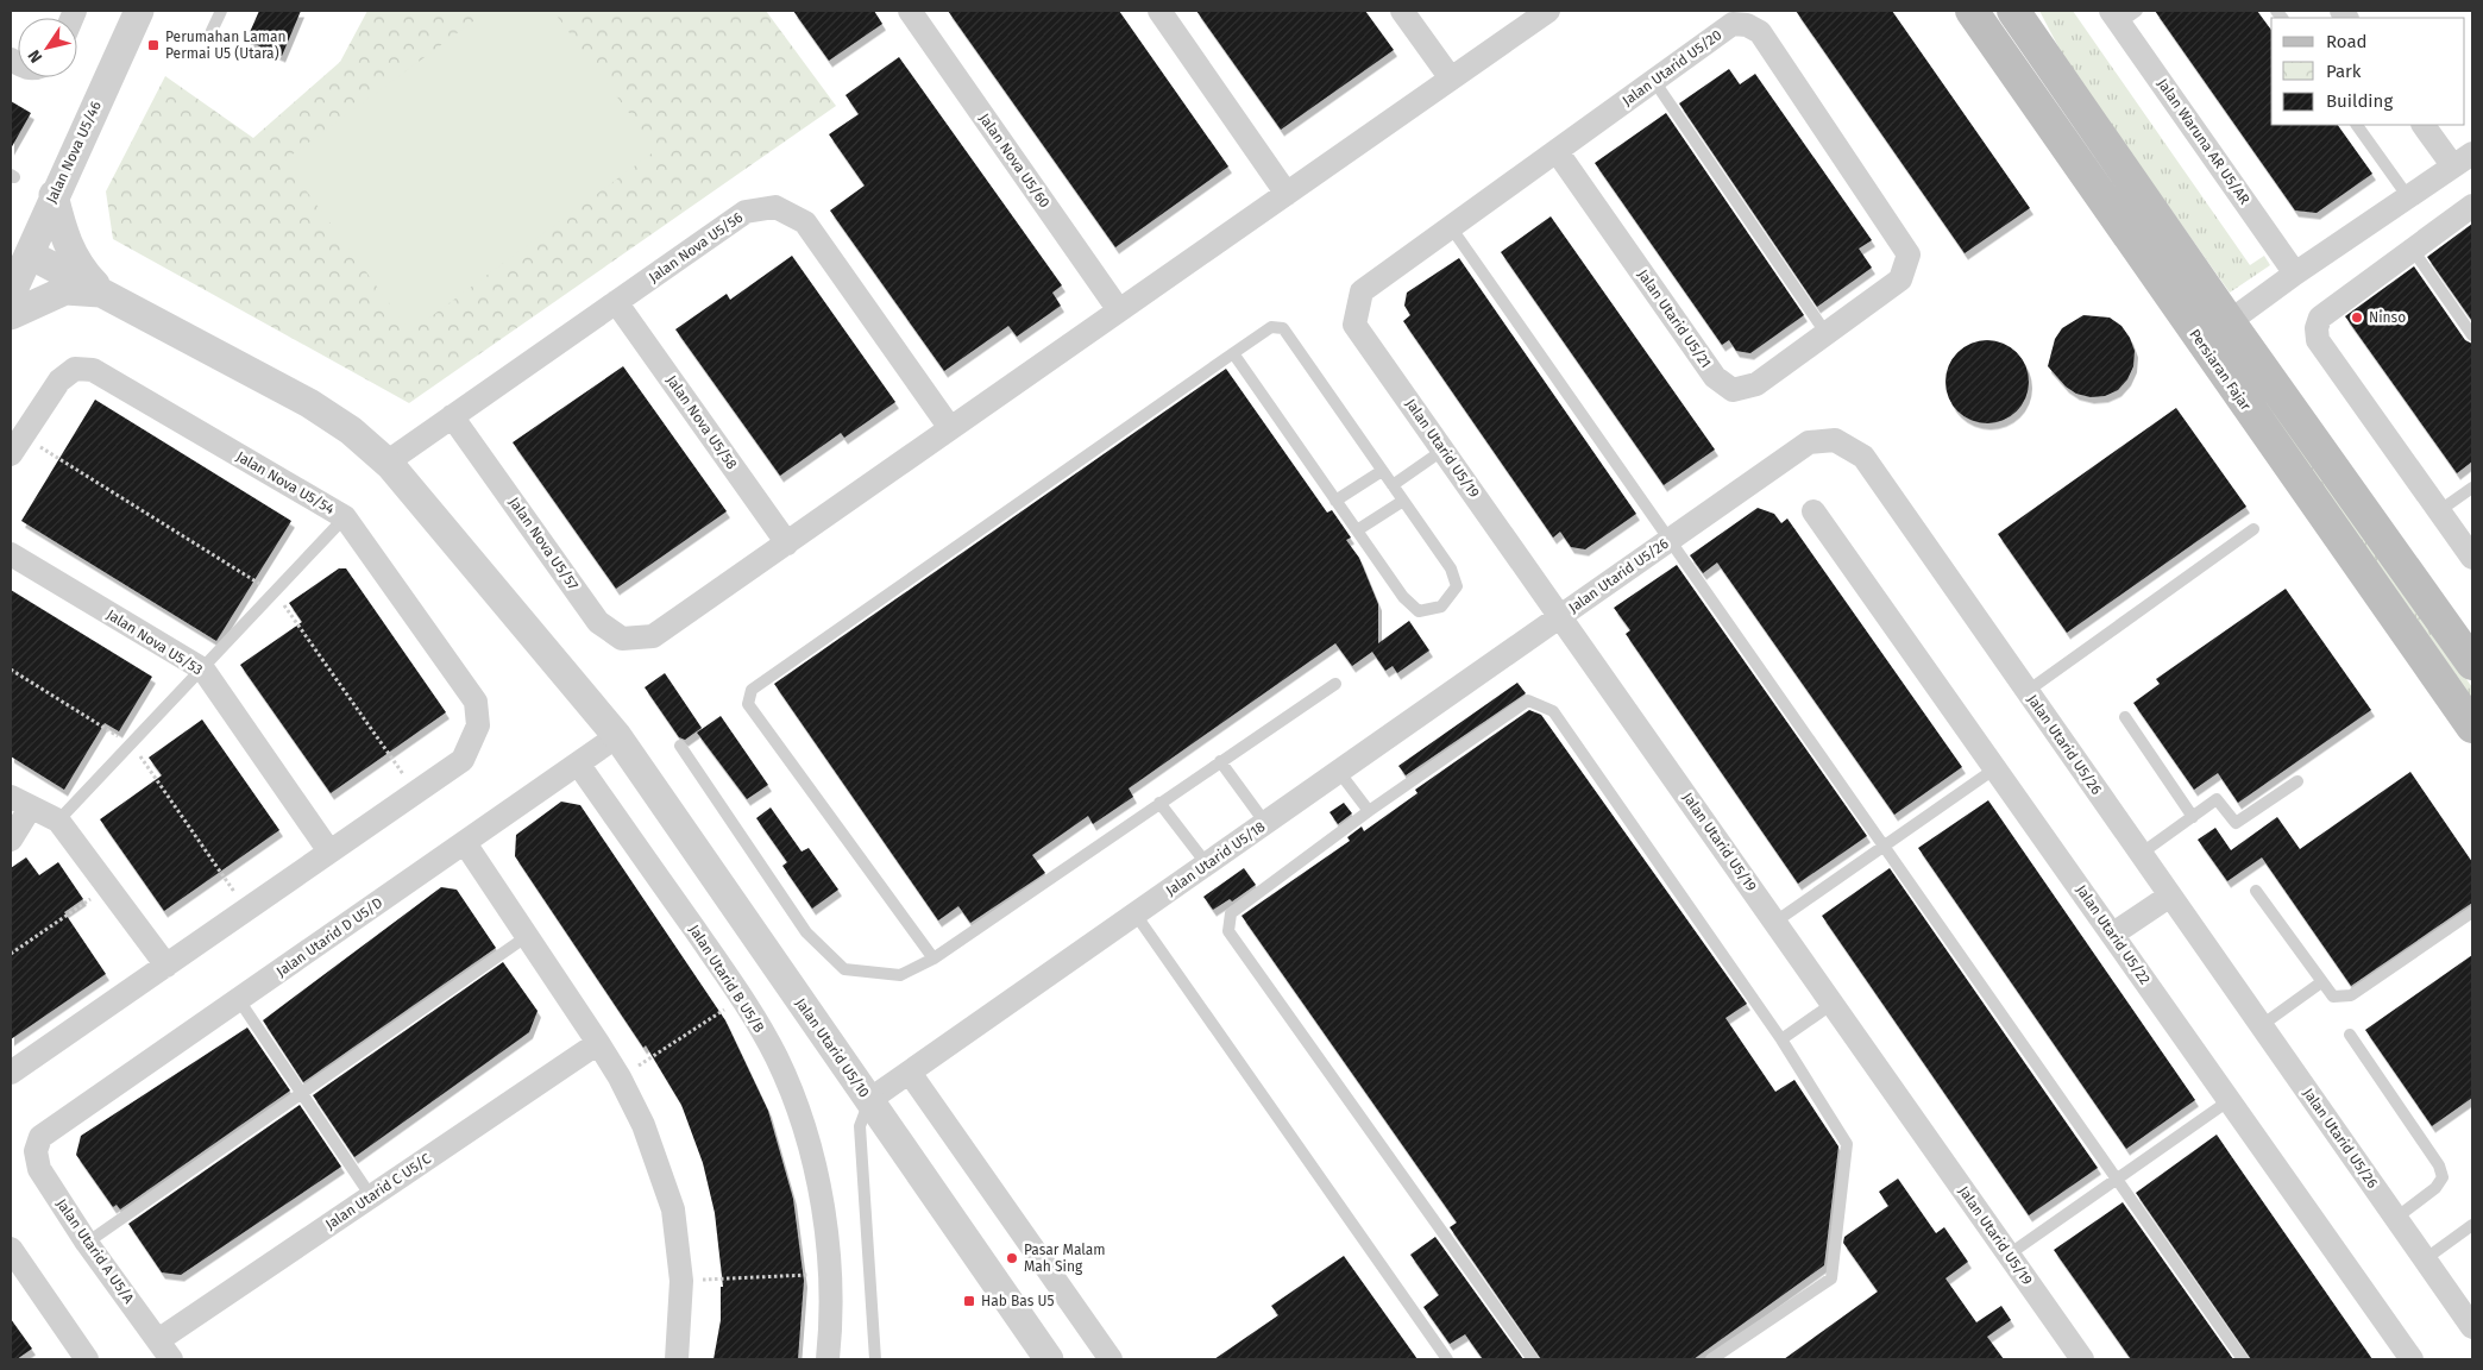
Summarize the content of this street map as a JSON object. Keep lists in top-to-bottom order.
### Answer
{
  "streets": {
    "main road": ["Persiaran Fajar"],
    "street": [
      "Jalan Utarid U5/20",
      "Jalan Waruna AR U5/AR",
      "Jalan Nova U5/46",
      "Jalan Nova U5/60",
      "Jalan Nova U5/56",
      "Jalan Utarid U5/21",
      "Jalan Nova U5/58",
      "Jalan Utarid U5/19",
      "Jalan Nova U5/54",
      "Jalan Nova U5/57",
      "Jalan Utarid U5/26",
      "Jalan Nova U5/53",
      "Jalan Utarid U5/18",
      "Jalan Utarid U5/22",
      "Jalan Utarid D U5/D",
      "Jalan Utarid B U5/B",
      "Jalan Utarid U5/10",
      "Jalan Utarid C U5/C",
      "Jalan Utarid A U5/A"
    ]
  },
  "crossings": [
    ["Jalan Utarid U5/20", "Jalan Utarid U5/21"],
    ["Jalan Utarid U5/20", "Jalan Utarid U5/19"],
    ["Jalan Nova U5/56", "Jalan Nova U5/58"],
    ["Jalan Nova U5/56", "Jalan Nova U5/57"],
    ["Jalan Nova U5/56", "Jalan Utarid U5/10"],
    ["Jalan Nova U5/58", "Jalan Nova U5/57"],
    ["Jalan Utarid U5/19", "Jalan Utarid U5/26"],
    ["Jalan Utarid U5/19", "Jalan Utarid U5/18"],
    ["Jalan Utarid U5/26", "Jalan Utarid U5/18"],
    ["Jalan Utarid U5/18", "Jalan Utarid U5/10"],
    ["Jalan Utarid D U5/D", "Jalan Utarid B U5/B"],
    ["Jalan Utarid D U5/D", "Jalan Utarid U5/10"],
    ["Jalan Utarid D U5/D", "Jalan Utarid A U5/A"],
    ["Jalan Utarid C U5/C", "Jalan Utarid A U5/A"]
  ],
  "places": {
    "transit": ["Perumahan Laman Permai U5 (Utara)", "Hab Bas U5"],
    "other": ["Ninso", "Pasar Malam Mah Sing"]
  },
  "legend": ["Road", "Park", "Building"],
  "north": "bottom left"
}
